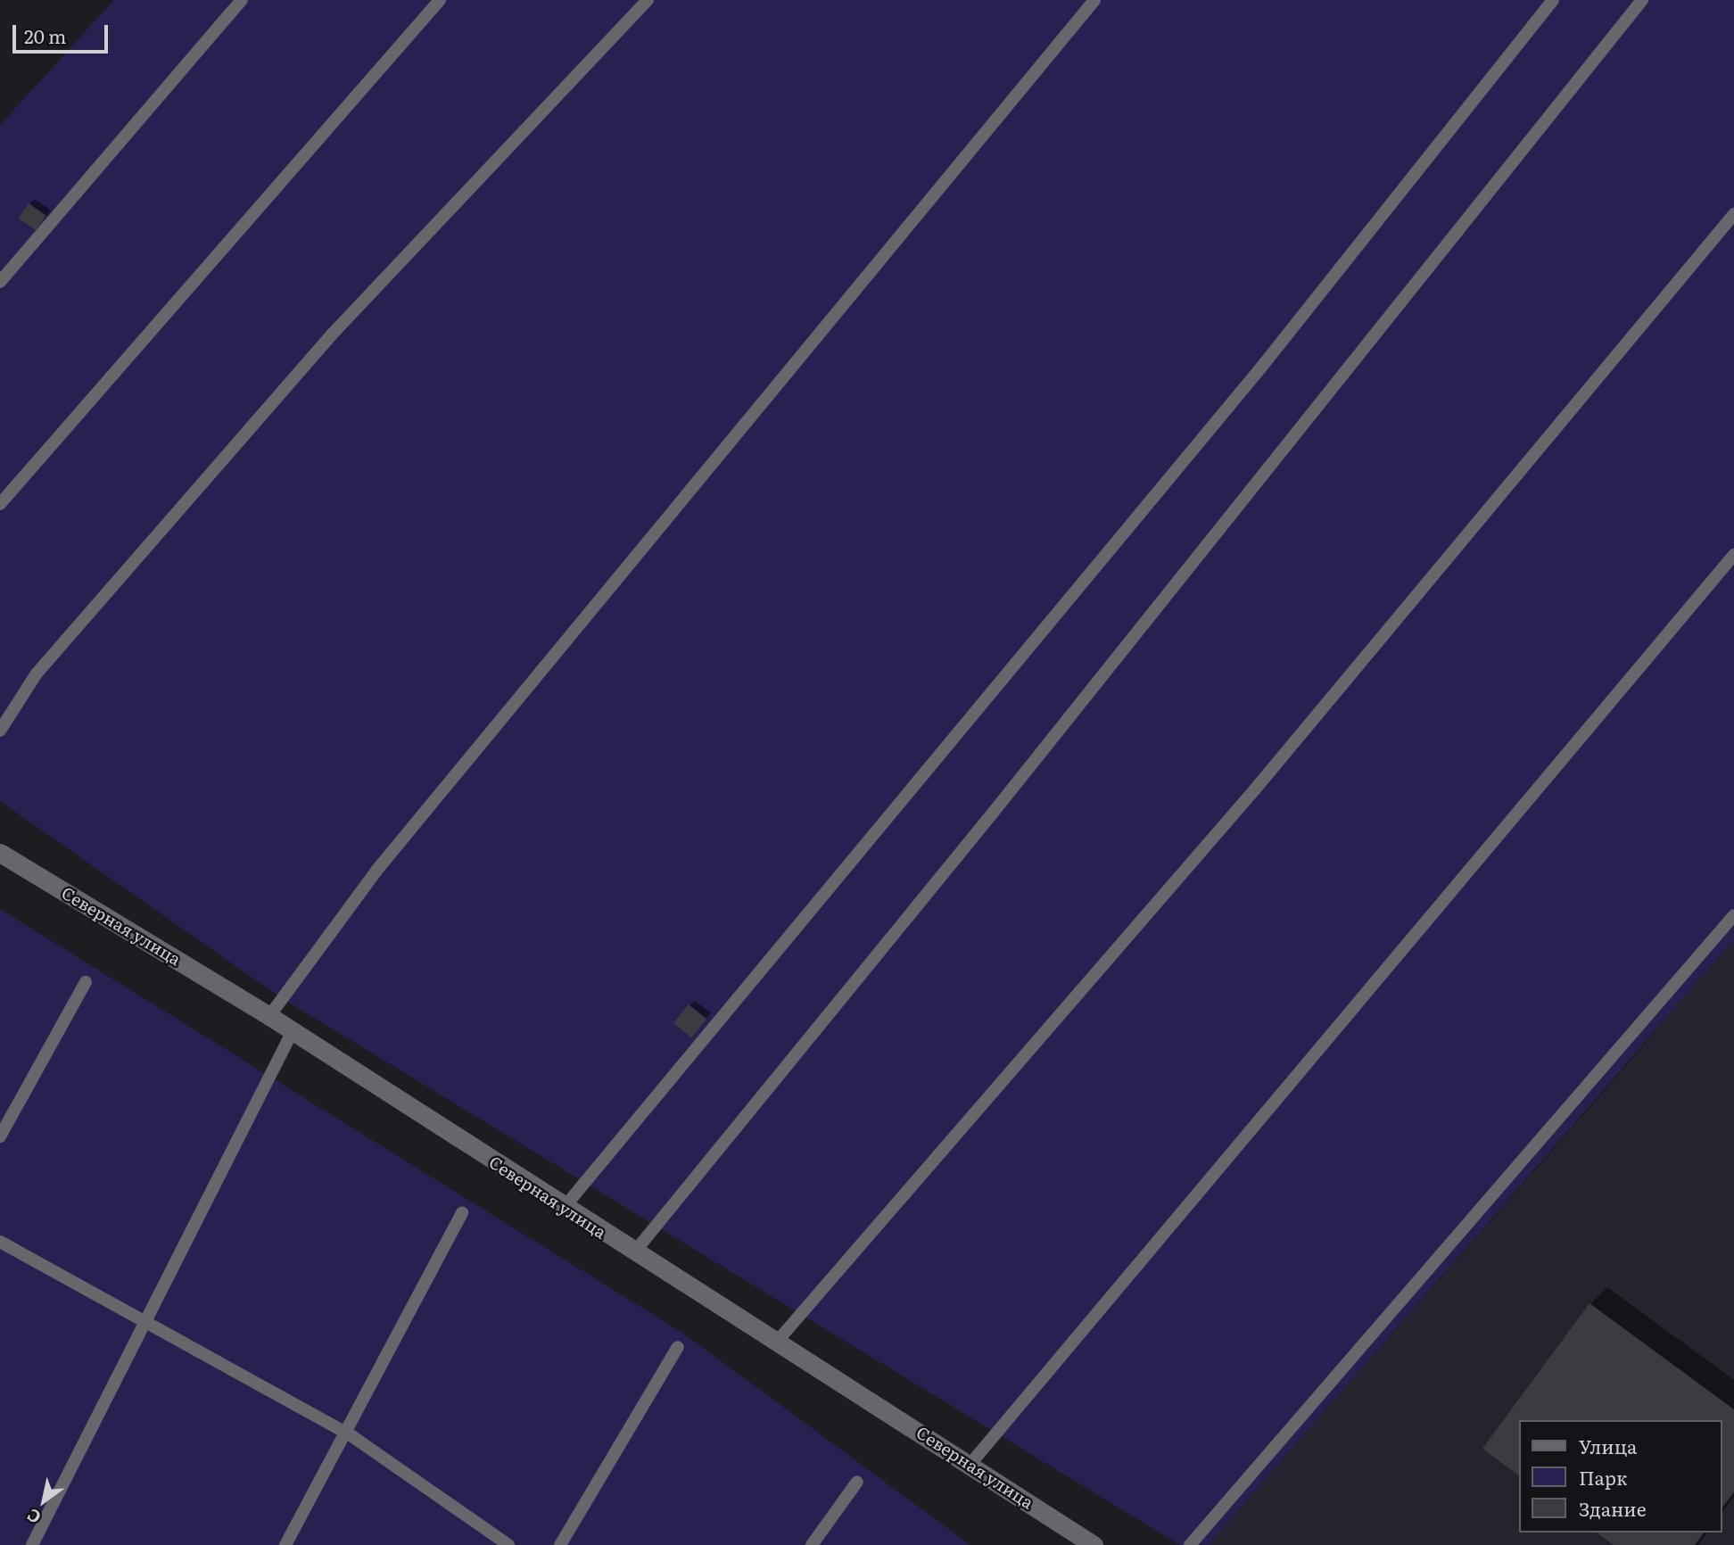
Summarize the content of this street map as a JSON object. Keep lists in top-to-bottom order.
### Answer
{
  "streets": {
    "street": ["Северная улица"]
  },
  "legend": ["Улица", "Парк", "Здание"],
  "scale_bar": "20 m",
  "north": "bottom left"
}
